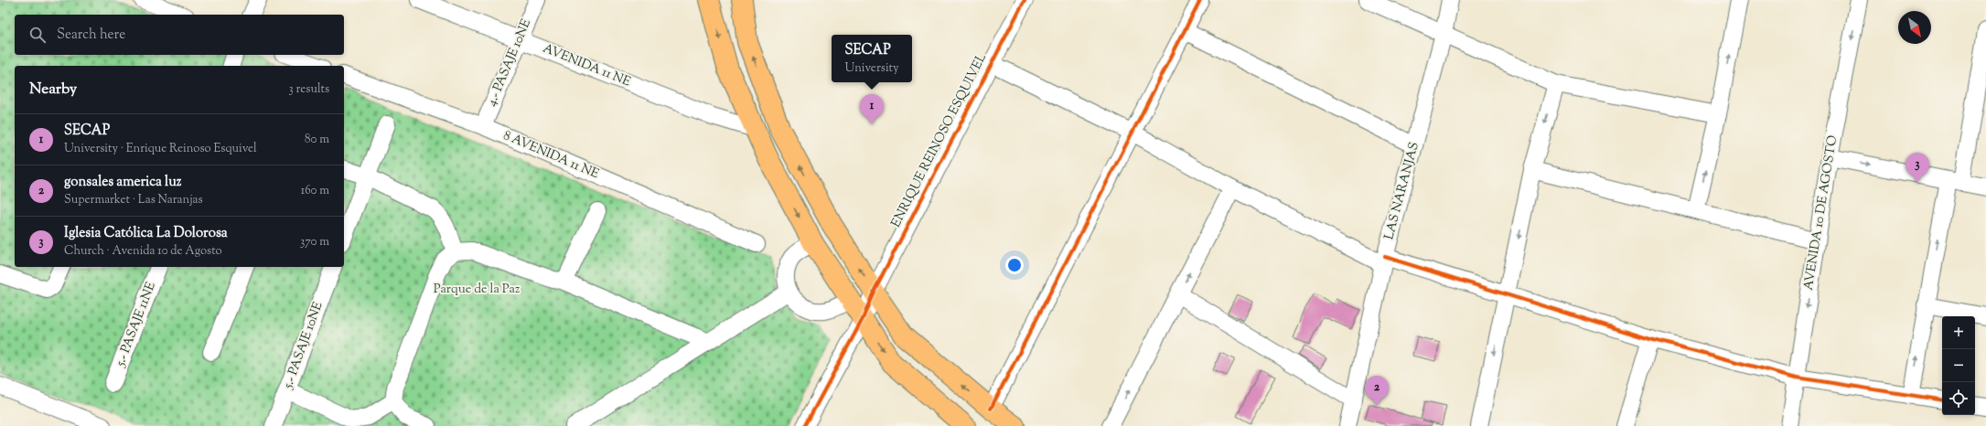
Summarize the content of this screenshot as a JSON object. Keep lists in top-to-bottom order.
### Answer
{
  "streets": {
    "street": [
      "4.- PASAJE 10NE",
      "AVENIDA 11 NE",
      "ENRIQUE REINOSO ESQUIVEL",
      "8 AVENIDA 11 NE",
      "LAS NARANJAS",
      "AVENIDA 10 DE AGOSTO",
      "5.- PASAJE 11NE",
      "5.- PASAJE 10NE"
    ]
  },
  "crossings": [
    ["4.- PASAJE 10NE", "AVENIDA 11 NE"],
    ["4.- PASAJE 10NE", "8 AVENIDA 11 NE"]
  ],
  "parks": ["Parque de la Paz"],
  "north": "bottom right",
  "page": {
    "search": "Search here",
    "popup": ["SECAP", "University"],
    "heading": ["Nearby", "3 results"],
    "pins": ["1", "3", "2"],
    "list": [
      {
        "mark": "1",
        "name": "SECAP",
        "note": "University · Enrique Reinoso Esquivel",
        "value": "80 m"
      },
      {
        "mark": "2",
        "name": "gonsales america luz",
        "note": "Supermarket · Las Naranjas",
        "value": "160 m"
      },
      {
        "mark": "3",
        "name": "Iglesia Católica La Dolorosa",
        "note": "Church · Avenida 10 de Agosto",
        "value": "370 m"
      }
    ],
    "map_buttons": ["+", "−"]
  }
}
